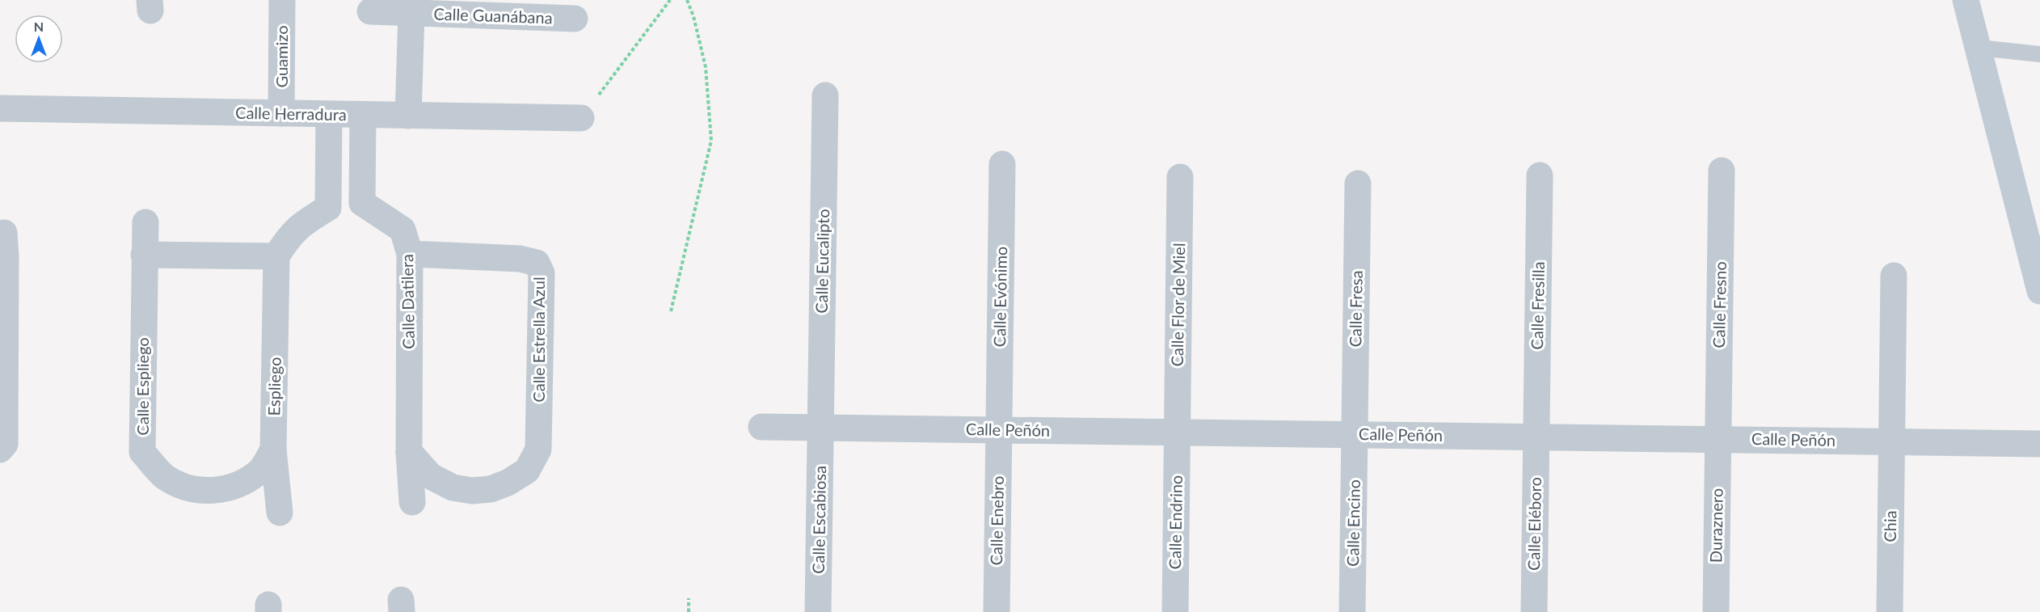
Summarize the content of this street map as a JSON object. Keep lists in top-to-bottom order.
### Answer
{
  "streets": {
    "street": [
      "Calle Guanábana",
      "Guamizo",
      "Calle Herradura",
      "Calle Eucalipto",
      "Calle Evónimo",
      "Calle Datilera",
      "Calle Flor de Miel",
      "Calle Fresno",
      "Calle Fresilla",
      "Calle Fresa",
      "Calle Estrella Azul",
      "Calle Espliego",
      "Espliego",
      "Calle Peñón",
      "Calle Escabiosa",
      "Calle Enebro",
      "Calle Endrino",
      "Calle Encino",
      "Calle Eléboro",
      "Duraznero",
      "Chia"
    ]
  },
  "crossings": [
    ["Guamizo", "Calle Herradura"],
    ["Calle Herradura", "Calle Datilera"],
    ["Calle Eucalipto", "Calle Peñón"],
    ["Calle Eucalipto", "Calle Escabiosa"],
    ["Calle Evónimo", "Calle Peñón"],
    ["Calle Evónimo", "Calle Enebro"],
    ["Calle Datilera", "Calle Estrella Azul"],
    ["Calle Flor de Miel", "Calle Peñón"],
    ["Calle Flor de Miel", "Calle Endrino"],
    ["Calle Fresno", "Calle Peñón"],
    ["Calle Fresno", "Duraznero"],
    ["Calle Fresilla", "Calle Peñón"],
    ["Calle Fresilla", "Calle Eléboro"],
    ["Calle Fresa", "Calle Peñón"],
    ["Calle Fresa", "Calle Encino"],
    ["Calle Espliego", "Espliego"],
    ["Calle Peñón", "Calle Escabiosa"],
    ["Calle Peñón", "Calle Enebro"],
    ["Calle Peñón", "Calle Endrino"],
    ["Calle Peñón", "Calle Encino"],
    ["Calle Peñón", "Calle Eléboro"],
    ["Calle Peñón", "Duraznero"],
    ["Calle Peñón", "Chia"]
  ],
  "north": "top"
}
